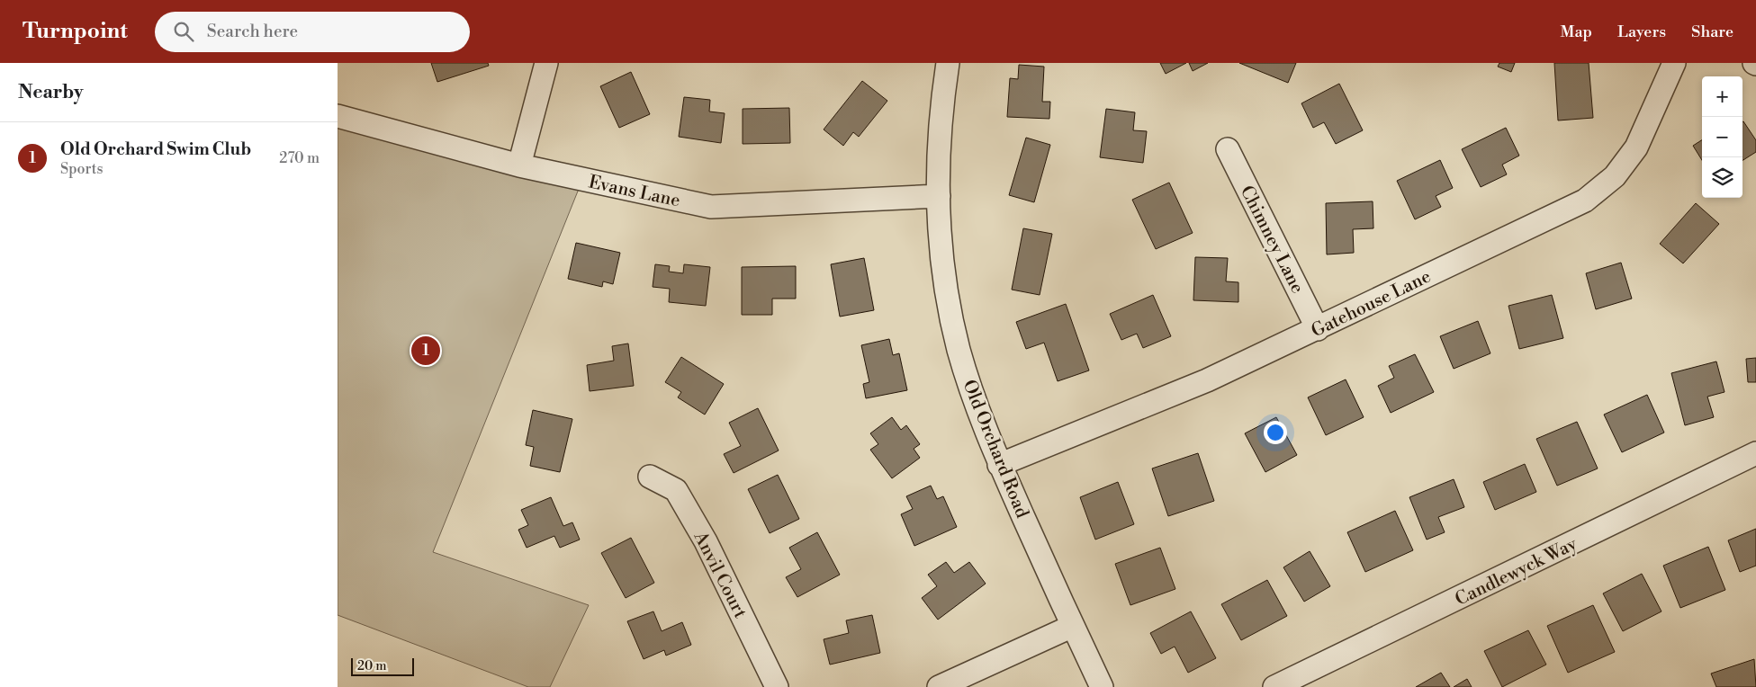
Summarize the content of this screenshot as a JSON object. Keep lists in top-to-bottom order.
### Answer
{
  "streets": {
    "street": [
      "Evans Lane",
      "Chimney Lane",
      "Gatehouse Lane",
      "Old Orchard Road",
      "Candlewyck Way",
      "Anvil Court"
    ]
  },
  "crossings": [
    ["Evans Lane", "Old Orchard Road"],
    ["Chimney Lane", "Gatehouse Lane"],
    ["Gatehouse Lane", "Old Orchard Road"]
  ],
  "scale_bar": "20 m",
  "page": {
    "header": "Turnpoint",
    "search": "Search here",
    "nav": ["Map", "Layers", "Share"],
    "heading": "Nearby",
    "map_buttons": ["+", "−"],
    "list": [
      {
        "mark": "1",
        "name": "Old Orchard Swim Club",
        "note": "Sports",
        "value": "270 m"
      }
    ],
    "pins": "1",
    "scale": "20 m"
  }
}
